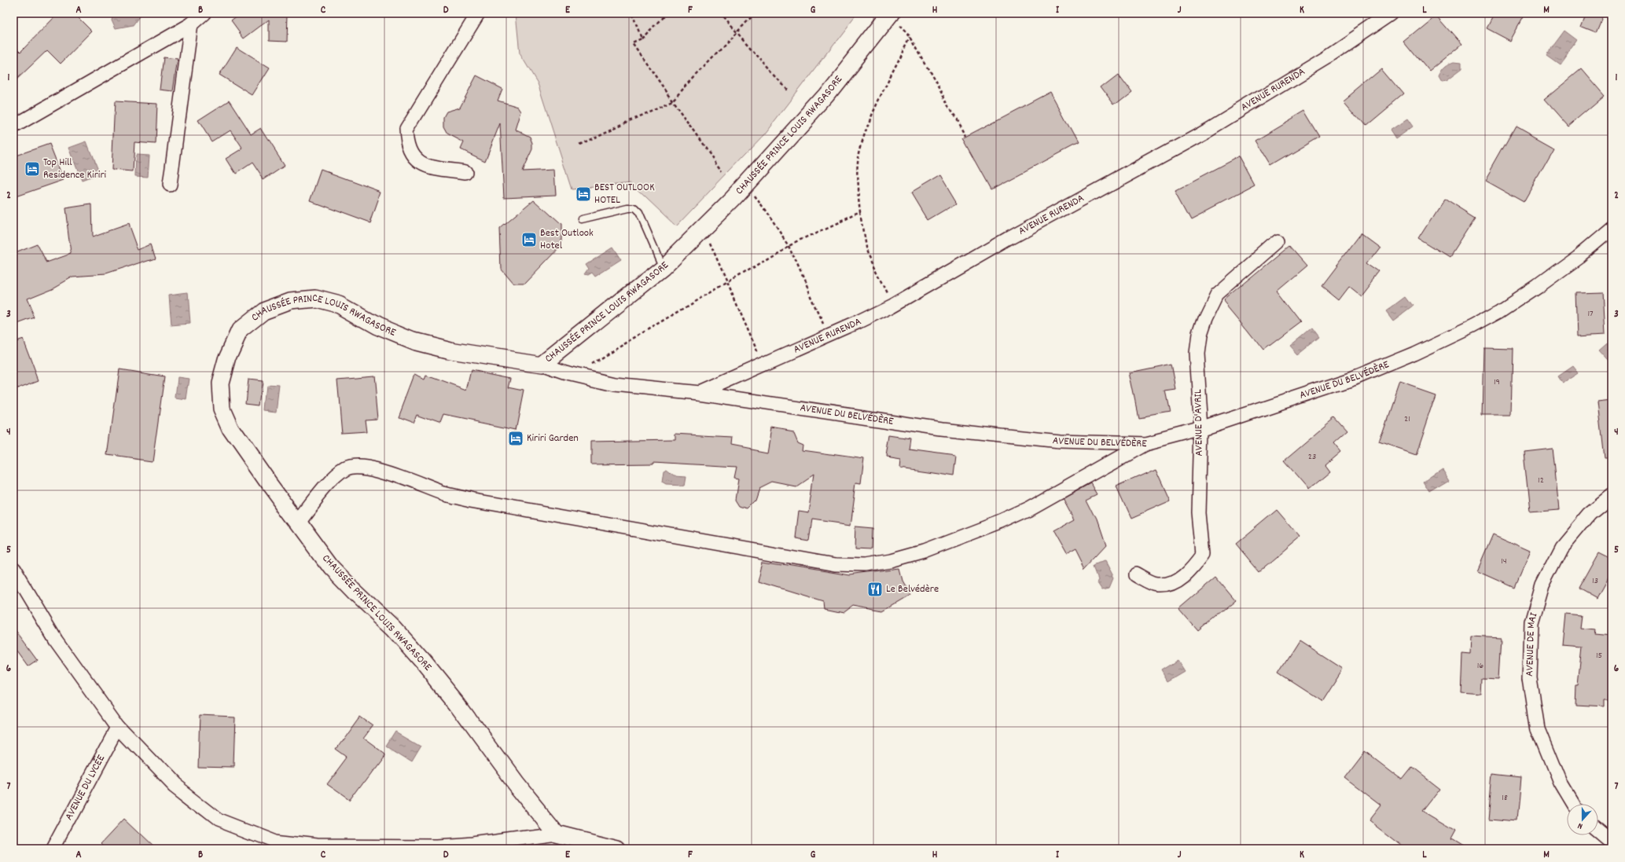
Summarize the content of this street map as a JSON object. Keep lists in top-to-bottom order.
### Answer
{
  "streets": {
    "street": [
      "AVENUE RURENDA",
      "CHAUSSÉE PRINCE LOUIS RWAGASORE",
      "AVENUE DU BELVÉDÈRE",
      "AVENUE D'AVRIL",
      "AVENUE DE MAI",
      "AVENUE DU LYCÉE"
    ]
  },
  "crossings": [
    ["AVENUE RURENDA", "AVENUE DU BELVÉDÈRE"],
    ["CHAUSSÉE PRINCE LOUIS RWAGASORE", "AVENUE DU BELVÉDÈRE"],
    ["AVENUE DU BELVÉDÈRE", "AVENUE D'AVRIL"]
  ],
  "places": {
    "hotel": [
      "Top Hill Residence Kiriri",
      "BEST OUTLOOK HOTEL",
      "Best Outlook Hotel",
      "Kiriri Garden"
    ],
    "restaurant": ["Le Belvédère"]
  },
  "house_numbers": [
    "17",
    "19",
    "21",
    "23",
    "12",
    "14",
    "13",
    "15",
    "16",
    "18"
  ],
  "north": "bottom",
  "grid": {
    "columns": [
      "A",
      "B",
      "C",
      "D",
      "E",
      "F",
      "G",
      "H",
      "I",
      "J",
      "K",
      "L",
      "M"
    ],
    "rows": [
      "1",
      "2",
      "3",
      "4",
      "5",
      "6",
      "7"
    ]
  }
}
